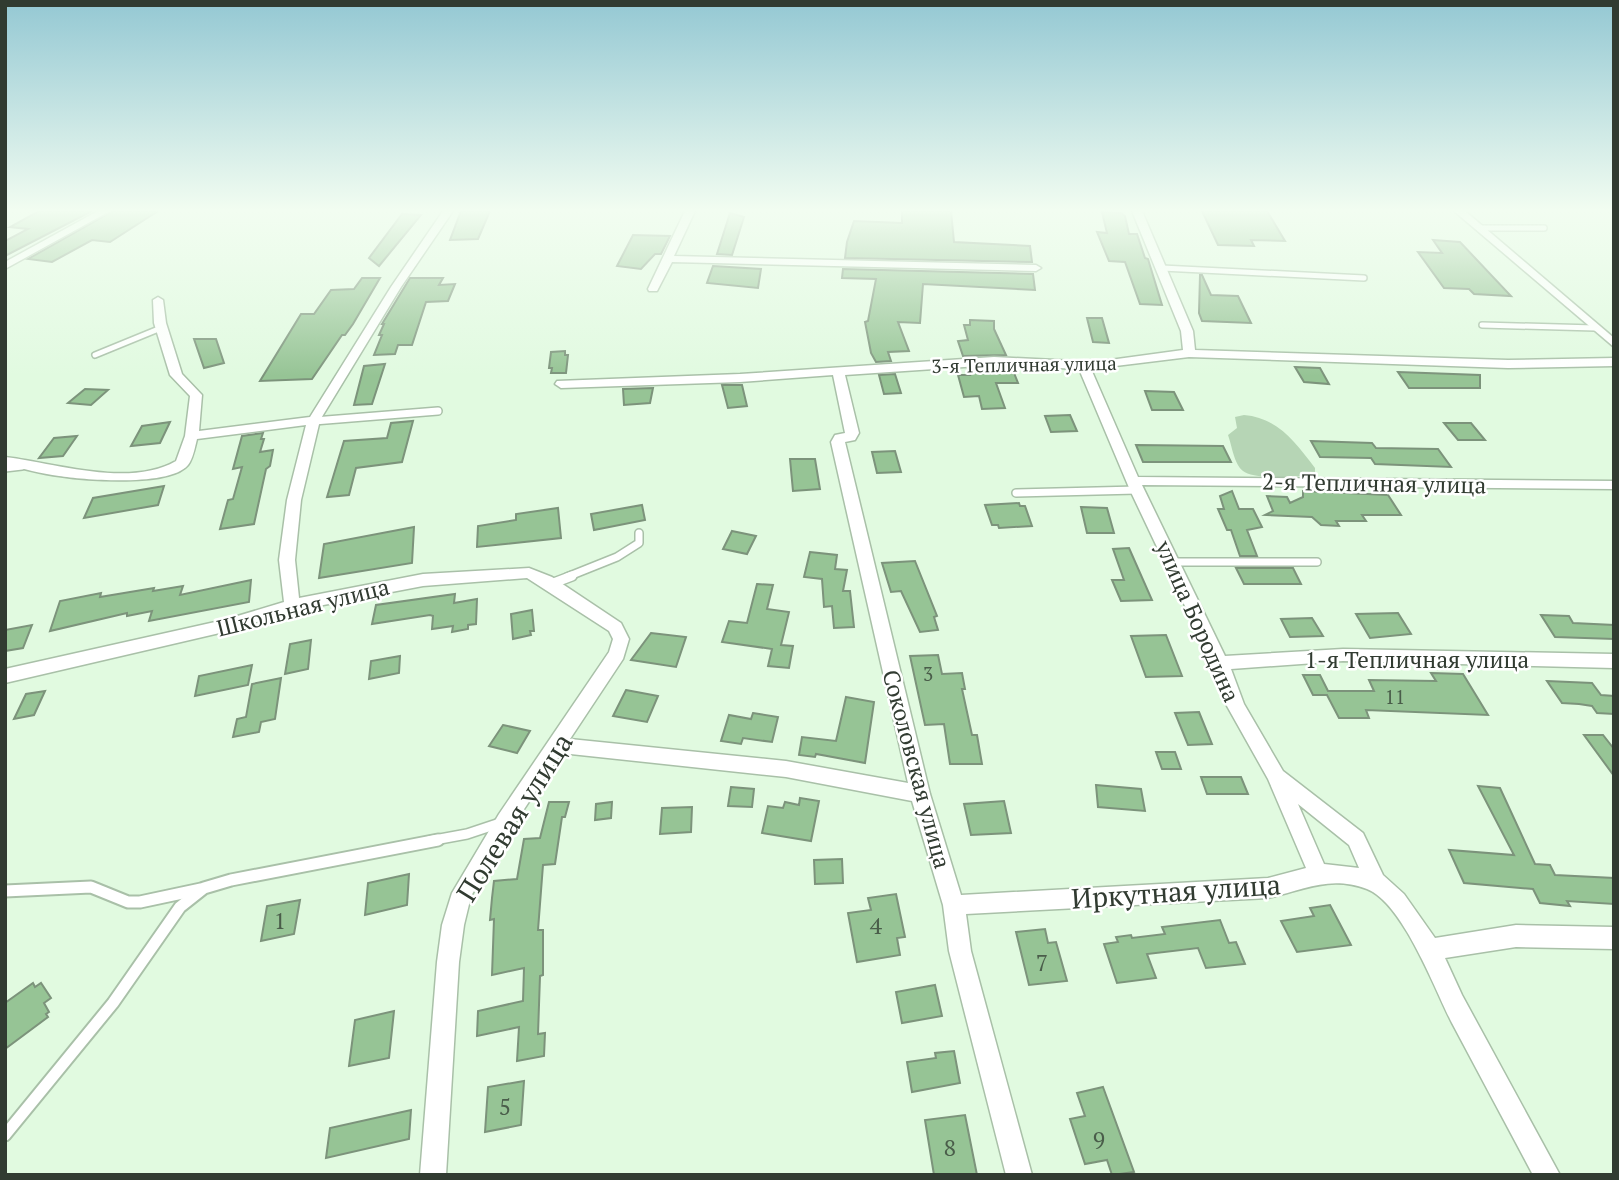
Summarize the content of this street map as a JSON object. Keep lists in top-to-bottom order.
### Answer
{
  "streets": {
    "street": [
      "3-я Тепличная улица",
      "2-я Тепличная улица",
      "Школьная улица",
      "улица Бородина",
      "1-я Тепличная улица",
      "Соколовская улица",
      "Полевая улица",
      "Иркутная улица"
    ]
  },
  "crossings": [
    ["3-я Тепличная улица", "улица Бородина"],
    ["3-я Тепличная улица", "Соколовская улица"],
    ["2-я Тепличная улица", "улица Бородина"],
    ["Школьная улица", "Полевая улица"],
    ["улица Бородина", "1-я Тепличная улица"],
    ["улица Бородина", "Иркутная улица"],
    ["Соколовская улица", "Иркутная улица"]
  ],
  "house_numbers": [
    "3",
    "11",
    "1",
    "4",
    "7",
    "5",
    "9",
    "8"
  ]
}
